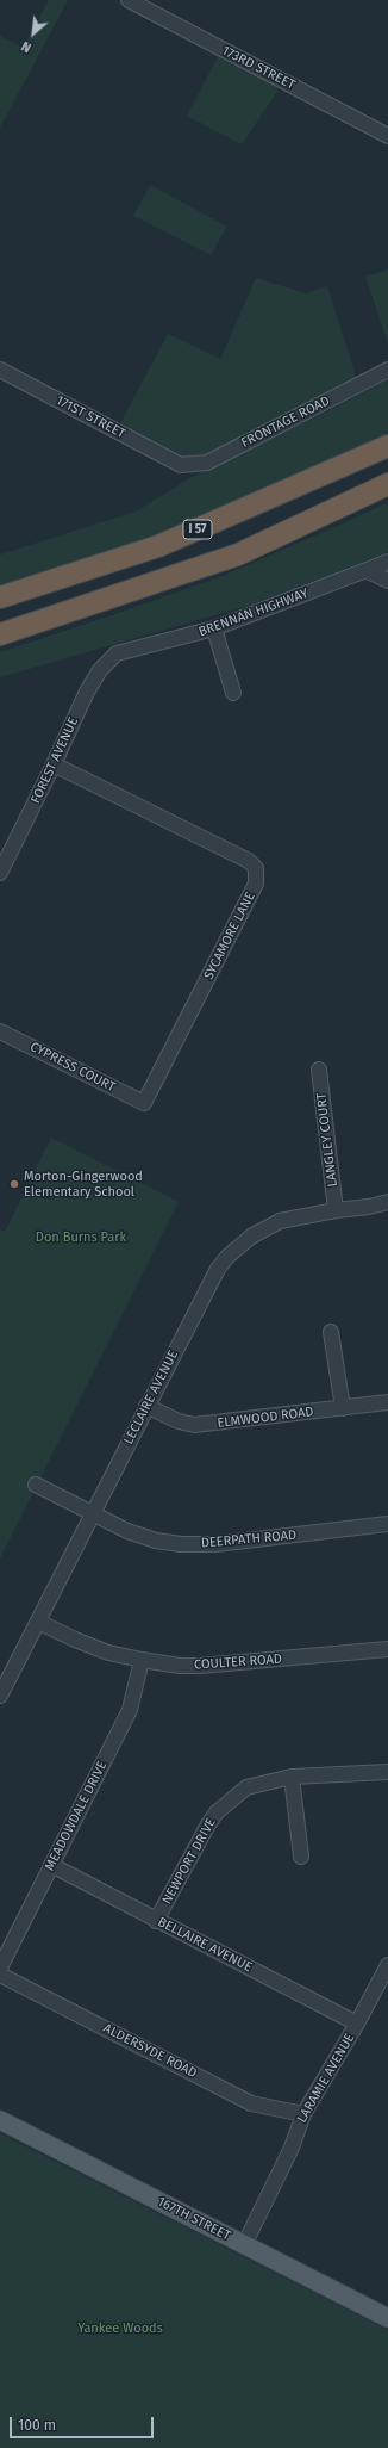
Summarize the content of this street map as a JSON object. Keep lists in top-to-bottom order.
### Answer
{
  "streets": {
    "highway": ["I 57"],
    "main road": ["167TH STREET"],
    "street": [
      "173RD STREET",
      "171ST STREET",
      "FRONTAGE ROAD",
      "BRENNAN HIGHWAY",
      "FOREST AVENUE",
      "SYCAMORE LANE",
      "CYPRESS COURT",
      "LANGLEY COURT",
      "LECLAIRE AVENUE",
      "ELMWOOD ROAD",
      "DEERPATH ROAD",
      "COULTER ROAD",
      "MEADOWDALE DRIVE",
      "NEWPORT DRIVE",
      "BELLAIRE AVENUE",
      "ALDERSYDE ROAD",
      "LARAMIE AVENUE"
    ]
  },
  "crossings": [
    ["171ST STREET", "FRONTAGE ROAD"],
    ["BRENNAN HIGHWAY", "FOREST AVENUE"],
    ["FOREST AVENUE", "SYCAMORE LANE"],
    ["SYCAMORE LANE", "CYPRESS COURT"],
    ["LANGLEY COURT", "LECLAIRE AVENUE"],
    ["LECLAIRE AVENUE", "ELMWOOD ROAD"],
    ["LECLAIRE AVENUE", "DEERPATH ROAD"],
    ["LECLAIRE AVENUE", "COULTER ROAD"],
    ["COULTER ROAD", "MEADOWDALE DRIVE"],
    ["MEADOWDALE DRIVE", "BELLAIRE AVENUE"],
    ["NEWPORT DRIVE", "BELLAIRE AVENUE"],
    ["BELLAIRE AVENUE", "LARAMIE AVENUE"],
    ["ALDERSYDE ROAD", "LARAMIE AVENUE"],
    ["LARAMIE AVENUE", "167TH STREET"]
  ],
  "parks": ["Don Burns Park", "Yankee Woods"],
  "places": ["Morton-Gingerwood Elementary School"],
  "scale_bar": "100 m",
  "north": "bottom left"
}
